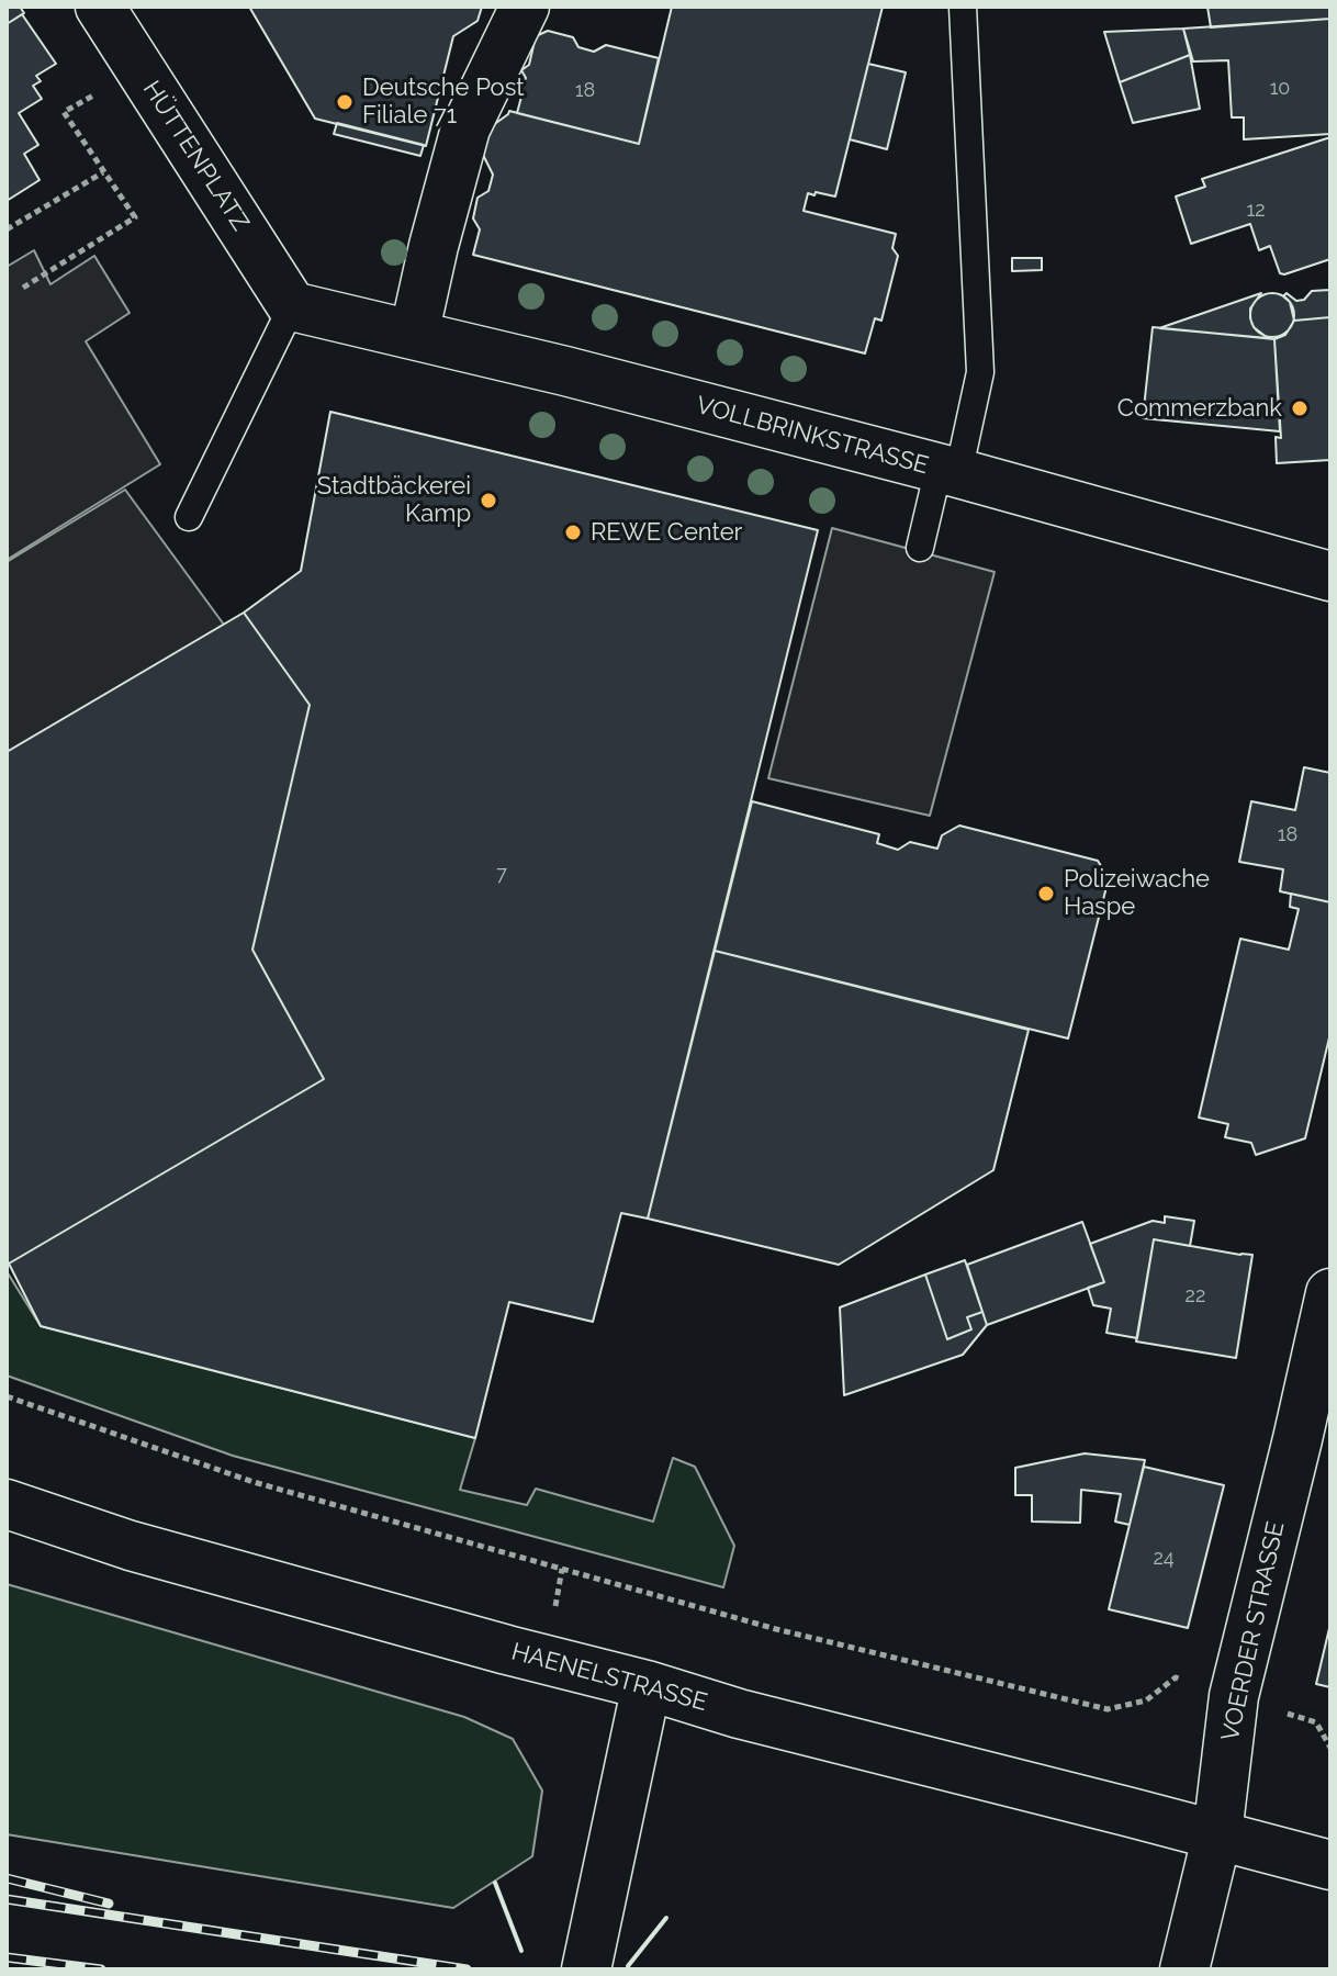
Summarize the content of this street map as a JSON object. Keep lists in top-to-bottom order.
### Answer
{
  "streets": {
    "street": [
      "HÜTTENPLATZ",
      "VOLLBRINKSTRASSE",
      "VOERDER STRASSE",
      "HAENELSTRASSE"
    ]
  },
  "crossings": [
    ["HÜTTENPLATZ", "VOLLBRINKSTRASSE"],
    ["VOERDER STRASSE", "HAENELSTRASSE"]
  ],
  "places": [
    "Deutsche Post Filiale 71",
    "Commerzbank",
    "Stadtbäckerei Kamp",
    "REWE Center",
    "Polizeiwache Haspe"
  ],
  "house_numbers": [
    "10",
    "18",
    "12",
    "18",
    "7",
    "22",
    "24"
  ]
}
